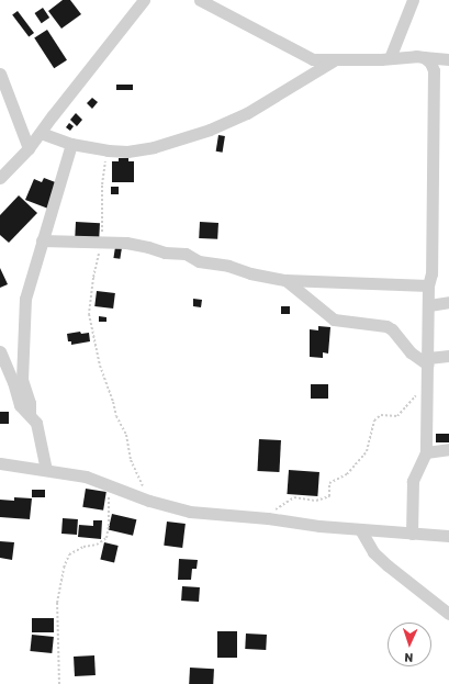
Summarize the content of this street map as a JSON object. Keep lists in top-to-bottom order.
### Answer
{
  "north": "bottom"
}
